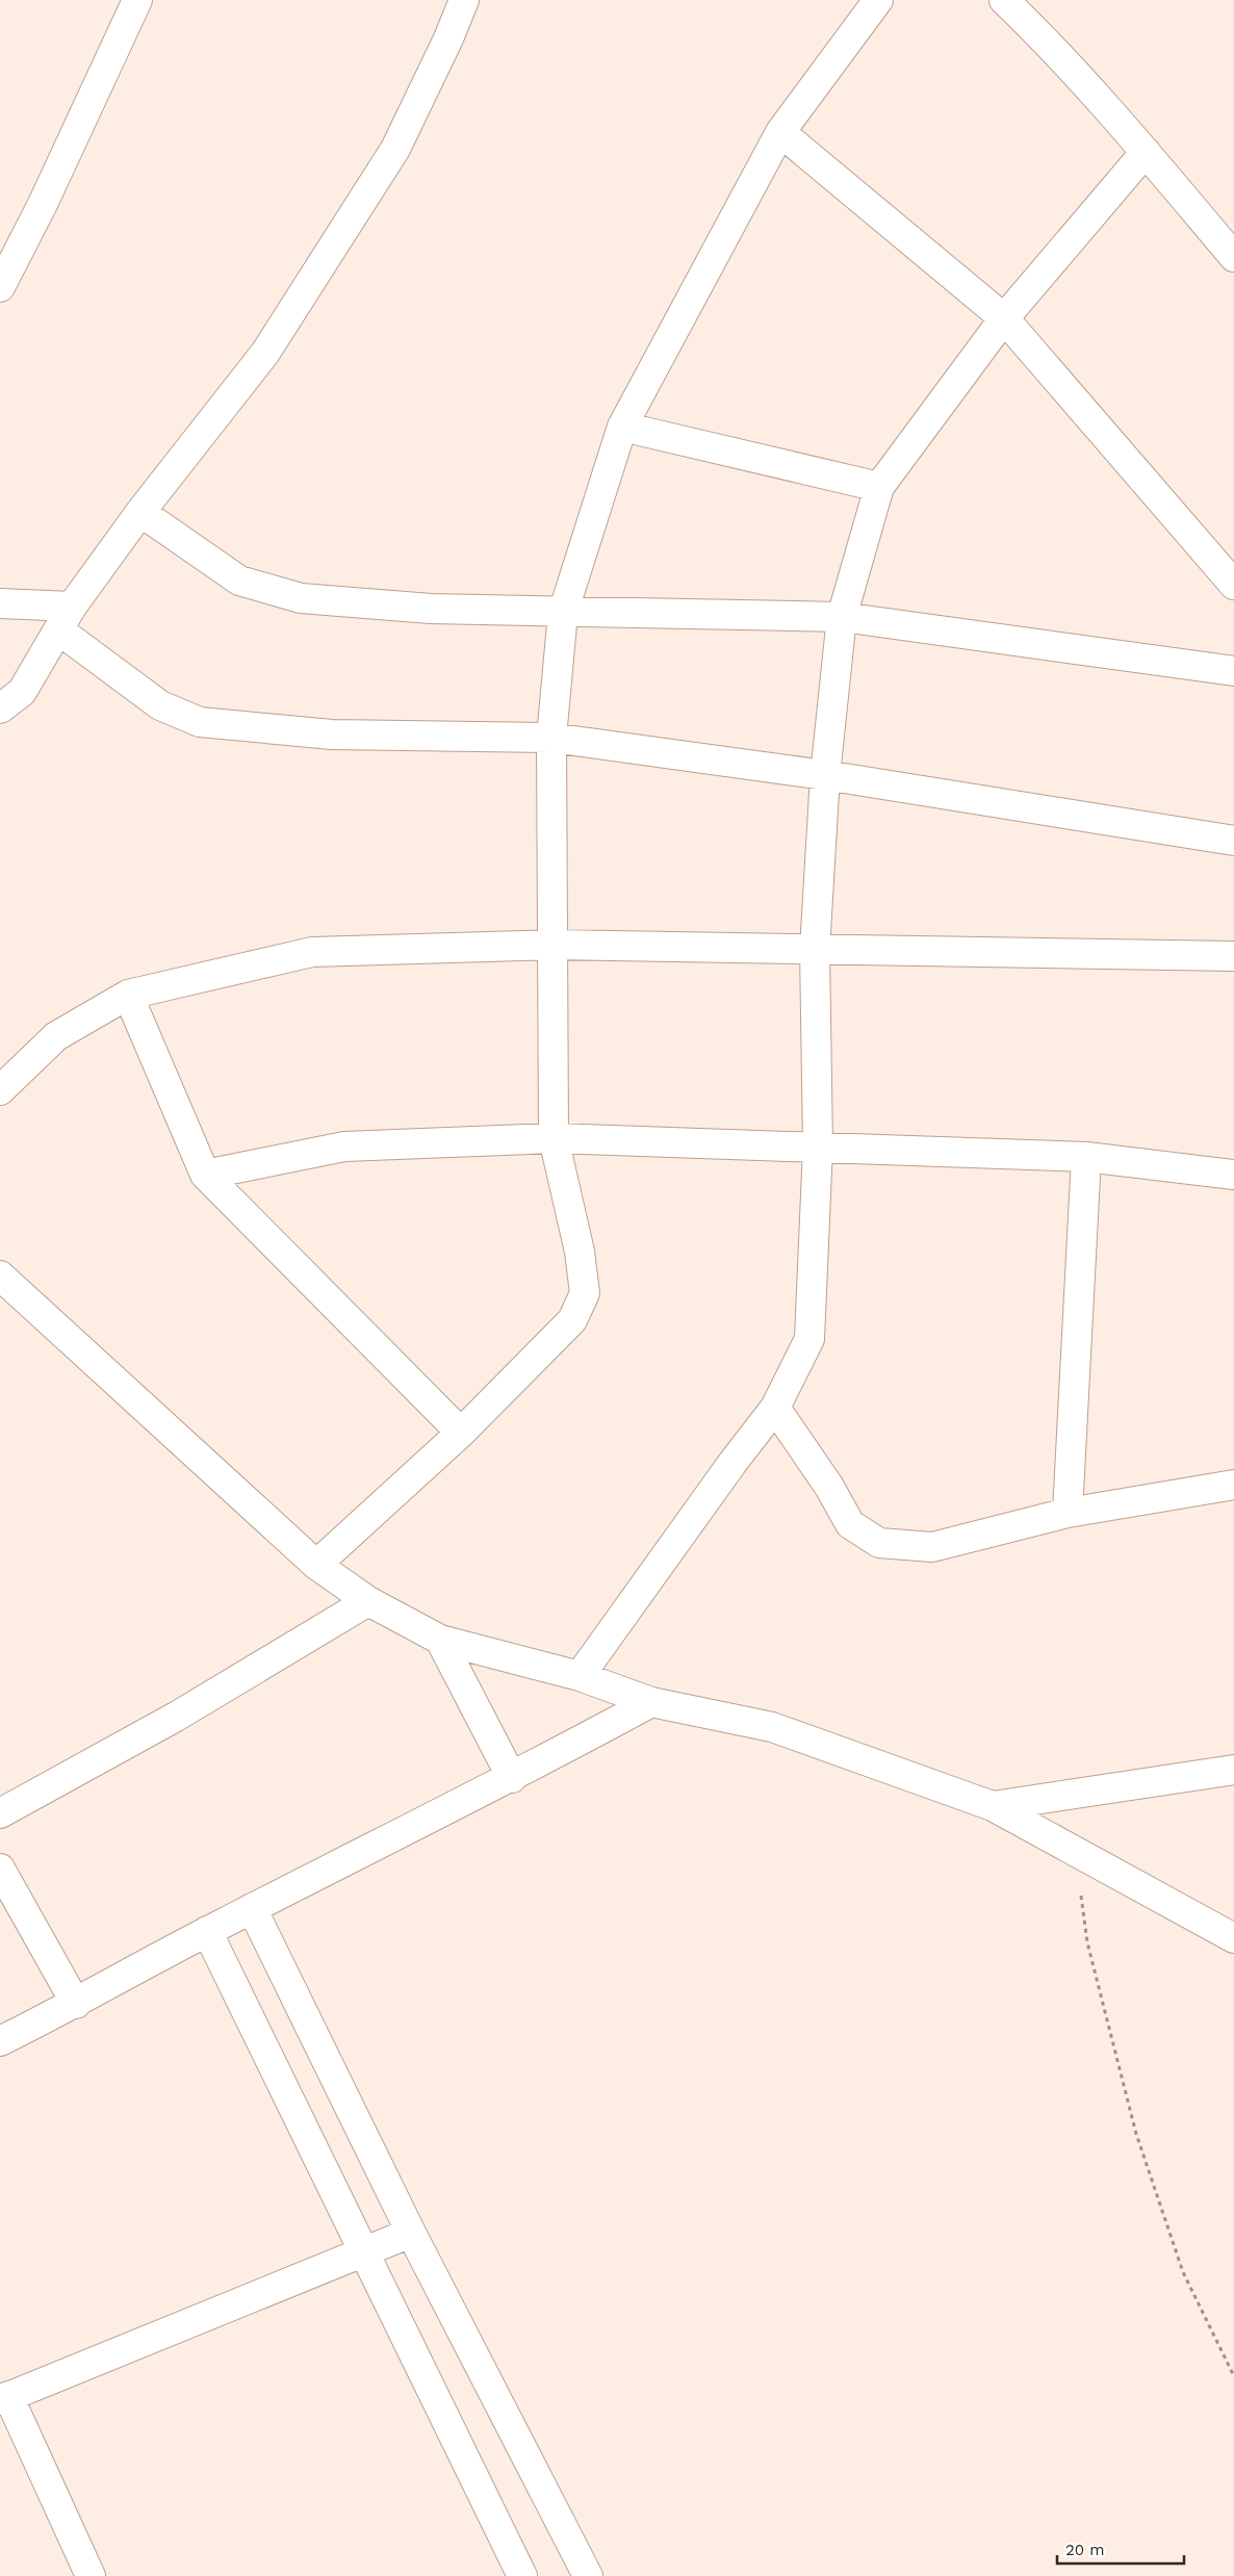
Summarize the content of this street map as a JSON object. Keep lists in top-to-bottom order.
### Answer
{
  "scale_bar": "20 m"
}
